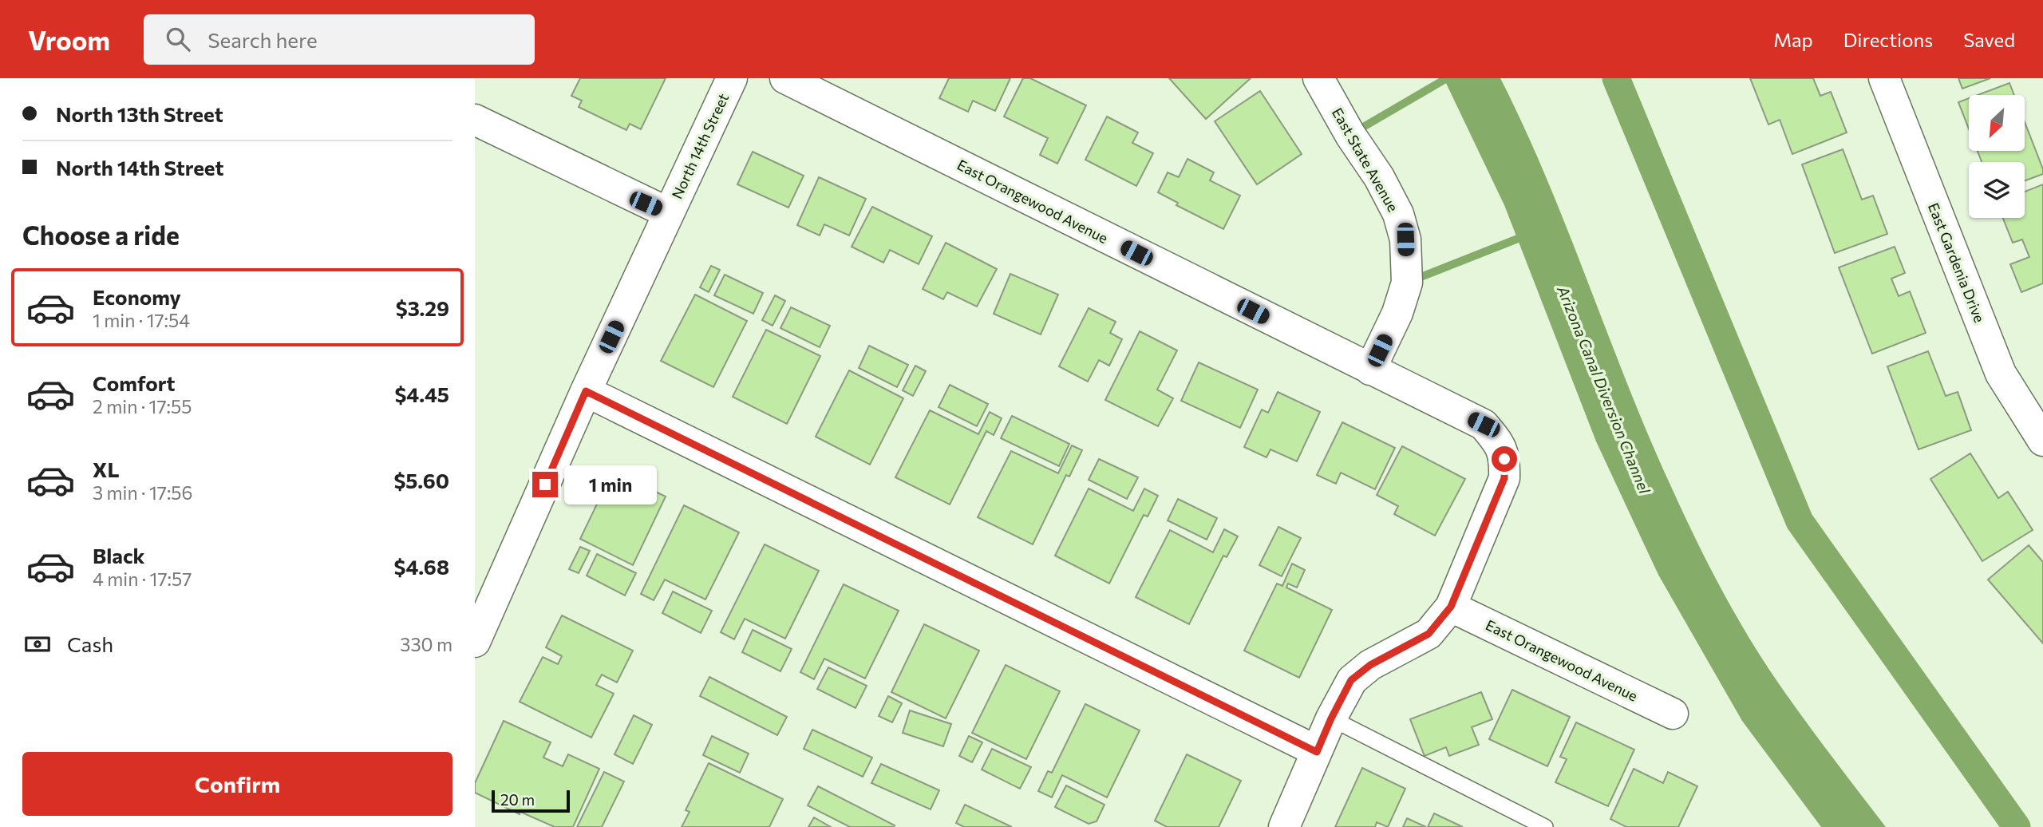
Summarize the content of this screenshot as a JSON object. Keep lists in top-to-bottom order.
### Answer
{
  "streets": {
    "street": [
      "North 14th Street",
      "East State Avenue",
      "East Orangewood Avenue",
      "East Gardenia Drive"
    ]
  },
  "crossings": [
    ["East State Avenue", "East Orangewood Avenue"]
  ],
  "water": ["Arizona Canal Diversion Channel"],
  "scale_bar": "20 m",
  "north": "bottom left",
  "page": {
    "header": "Vroom",
    "search": "Search here",
    "nav": ["Map", "Directions", "Saved"],
    "banner": ["North 13th Street", "North 14th Street"],
    "heading": "Choose a ride",
    "list": [
      {
        "name": "Economy",
        "note": "1 min · 17:54",
        "value": "$3.29"
      },
      {
        "name": "Comfort",
        "note": "2 min · 17:55",
        "value": "$4.45"
      },
      {
        "name": "XL",
        "note": "3 min · 17:56",
        "value": "$5.60"
      },
      {
        "name": "Black",
        "note": "4 min · 17:57",
        "value": "$4.68"
      }
    ],
    "bubble": "1 min",
    "pay": ["Cash", "330 m"],
    "buttons": "Confirm",
    "scale": "20 m"
  }
}
